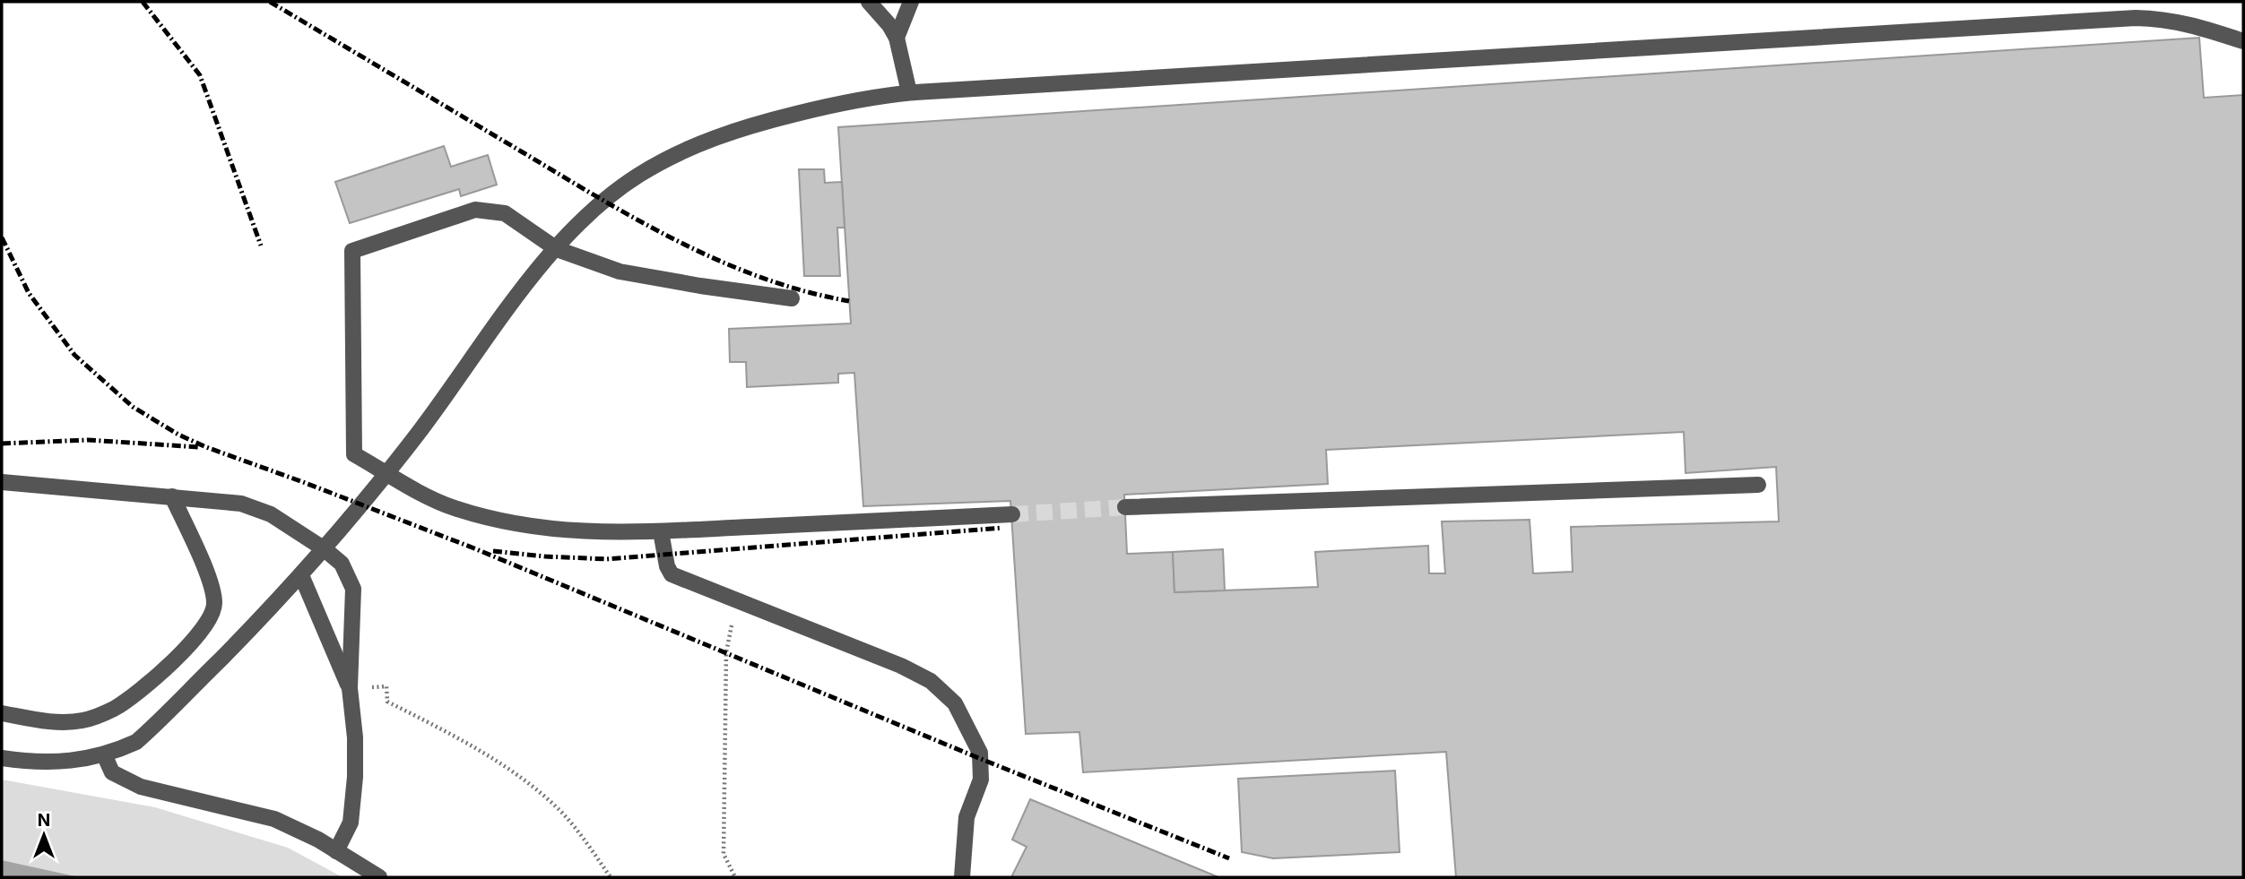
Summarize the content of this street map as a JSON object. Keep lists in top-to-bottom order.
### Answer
{
  "north": "top"
}
